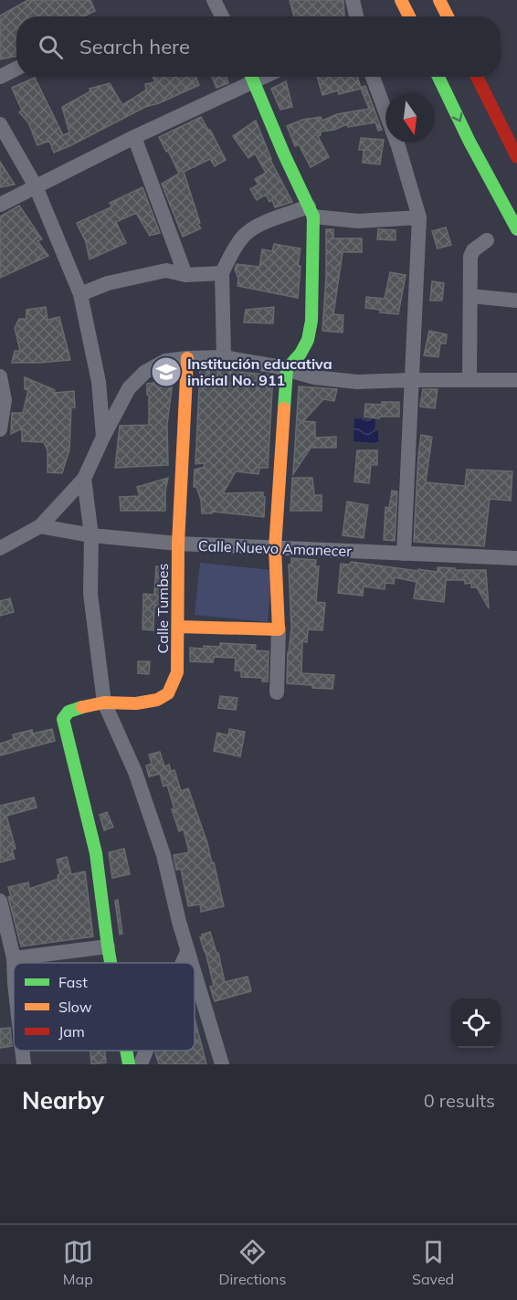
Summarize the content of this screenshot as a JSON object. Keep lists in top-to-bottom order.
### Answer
{
  "streets": {
    "main road": ["Calle Tumbes"],
    "street": ["Calle Nuevo Amanecer"]
  },
  "crossings": [
    ["Calle Nuevo Amanecer", "Calle Tumbes"]
  ],
  "places": {
    "school or university": ["Institución educativa inicial No. 911"]
  },
  "legend": ["Fast", "Slow", "Jam"],
  "north": "bottom",
  "page": {
    "search": "Search here",
    "heading": ["Nearby", "0 results"],
    "nav": ["Map", "Directions", "Saved"]
  }
}
